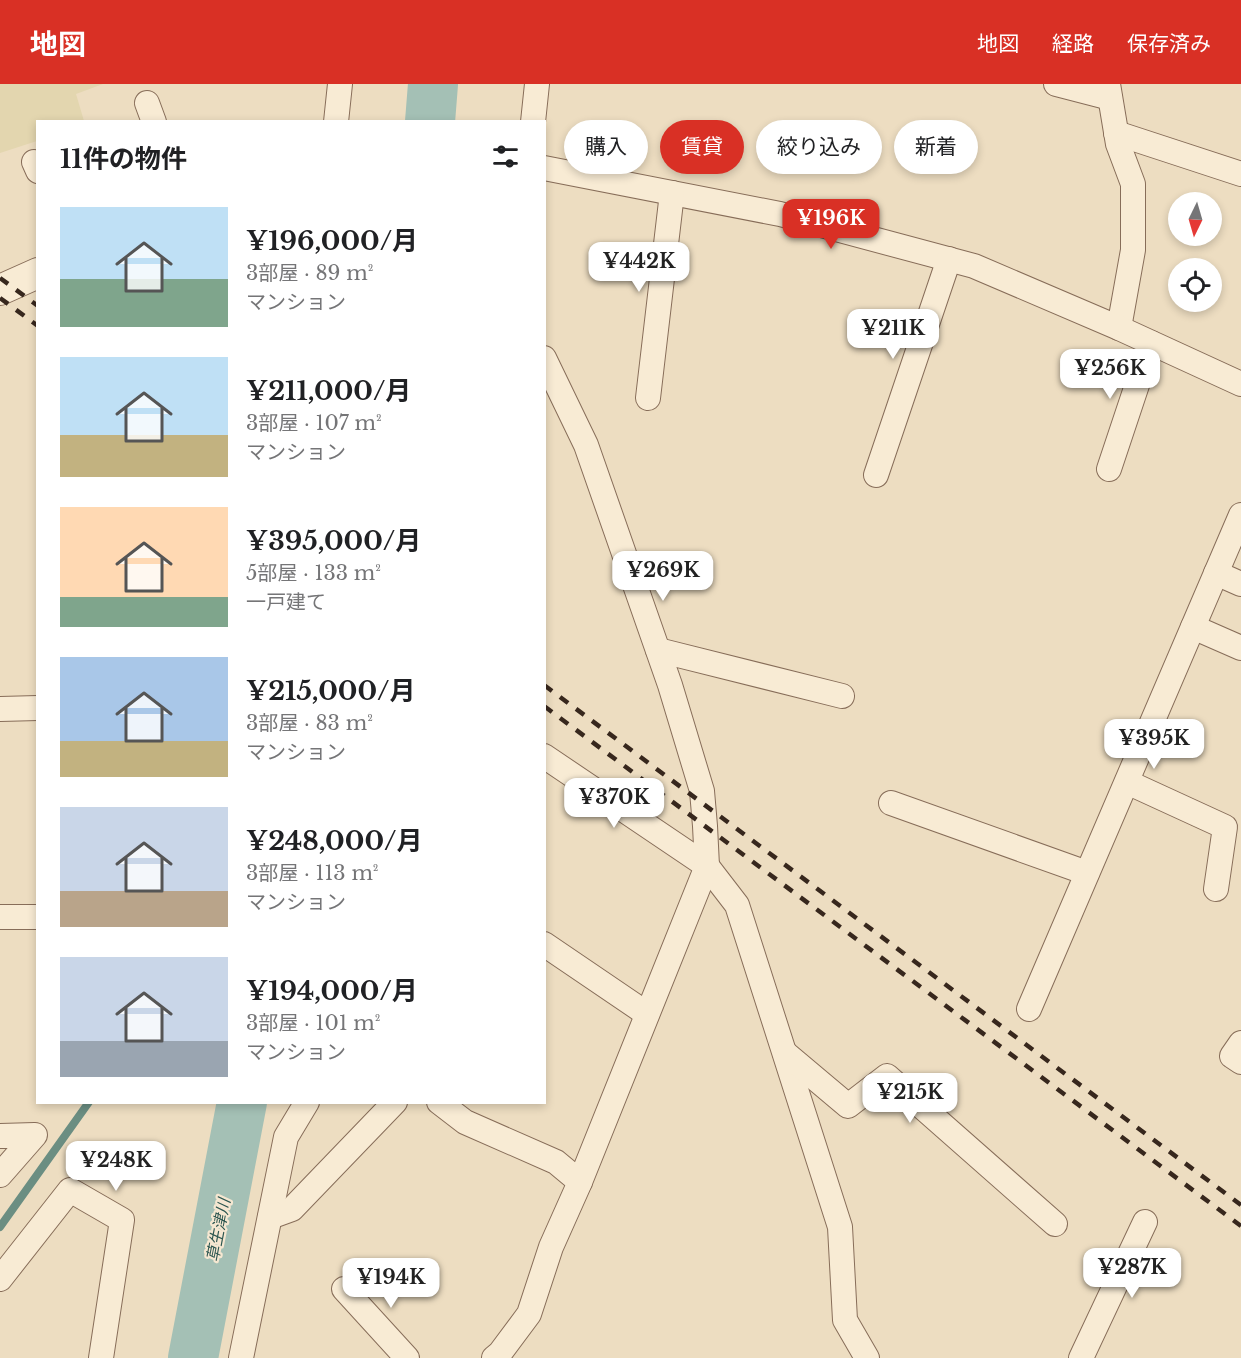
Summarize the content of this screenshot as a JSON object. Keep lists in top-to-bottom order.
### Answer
{
  "water": ["草生津川"],
  "north": "bottom",
  "page": {
    "header": "地図",
    "nav": ["地図", "経路", "保存済み"],
    "chip": [
      "購入",
      "賃貸",
      "絞り込み",
      "新着"
    ],
    "heading": "11件の物件",
    "list": [
      {
        "name": "¥196,000/月",
        "note": "3部屋 · 89 m² · マンション"
      },
      {
        "name": "¥211,000/月",
        "note": "3部屋 · 107 m² · マンション"
      },
      {
        "name": "¥395,000/月",
        "note": "5部屋 · 133 m² · 一戸建て"
      },
      {
        "name": "¥215,000/月",
        "note": "3部屋 · 83 m² · マンション"
      },
      {
        "name": "¥248,000/月",
        "note": "3部屋 · 113 m² · マンション"
      },
      {
        "name": "¥194,000/月",
        "note": "3部屋 · 101 m² · マンション"
      }
    ],
    "price": [
      "¥196K",
      "¥442K",
      "¥211K",
      "¥256K",
      "¥269K",
      "¥395K",
      "¥370K",
      "¥215K",
      "¥248K",
      "¥287K",
      "¥194K"
    ]
  }
}
